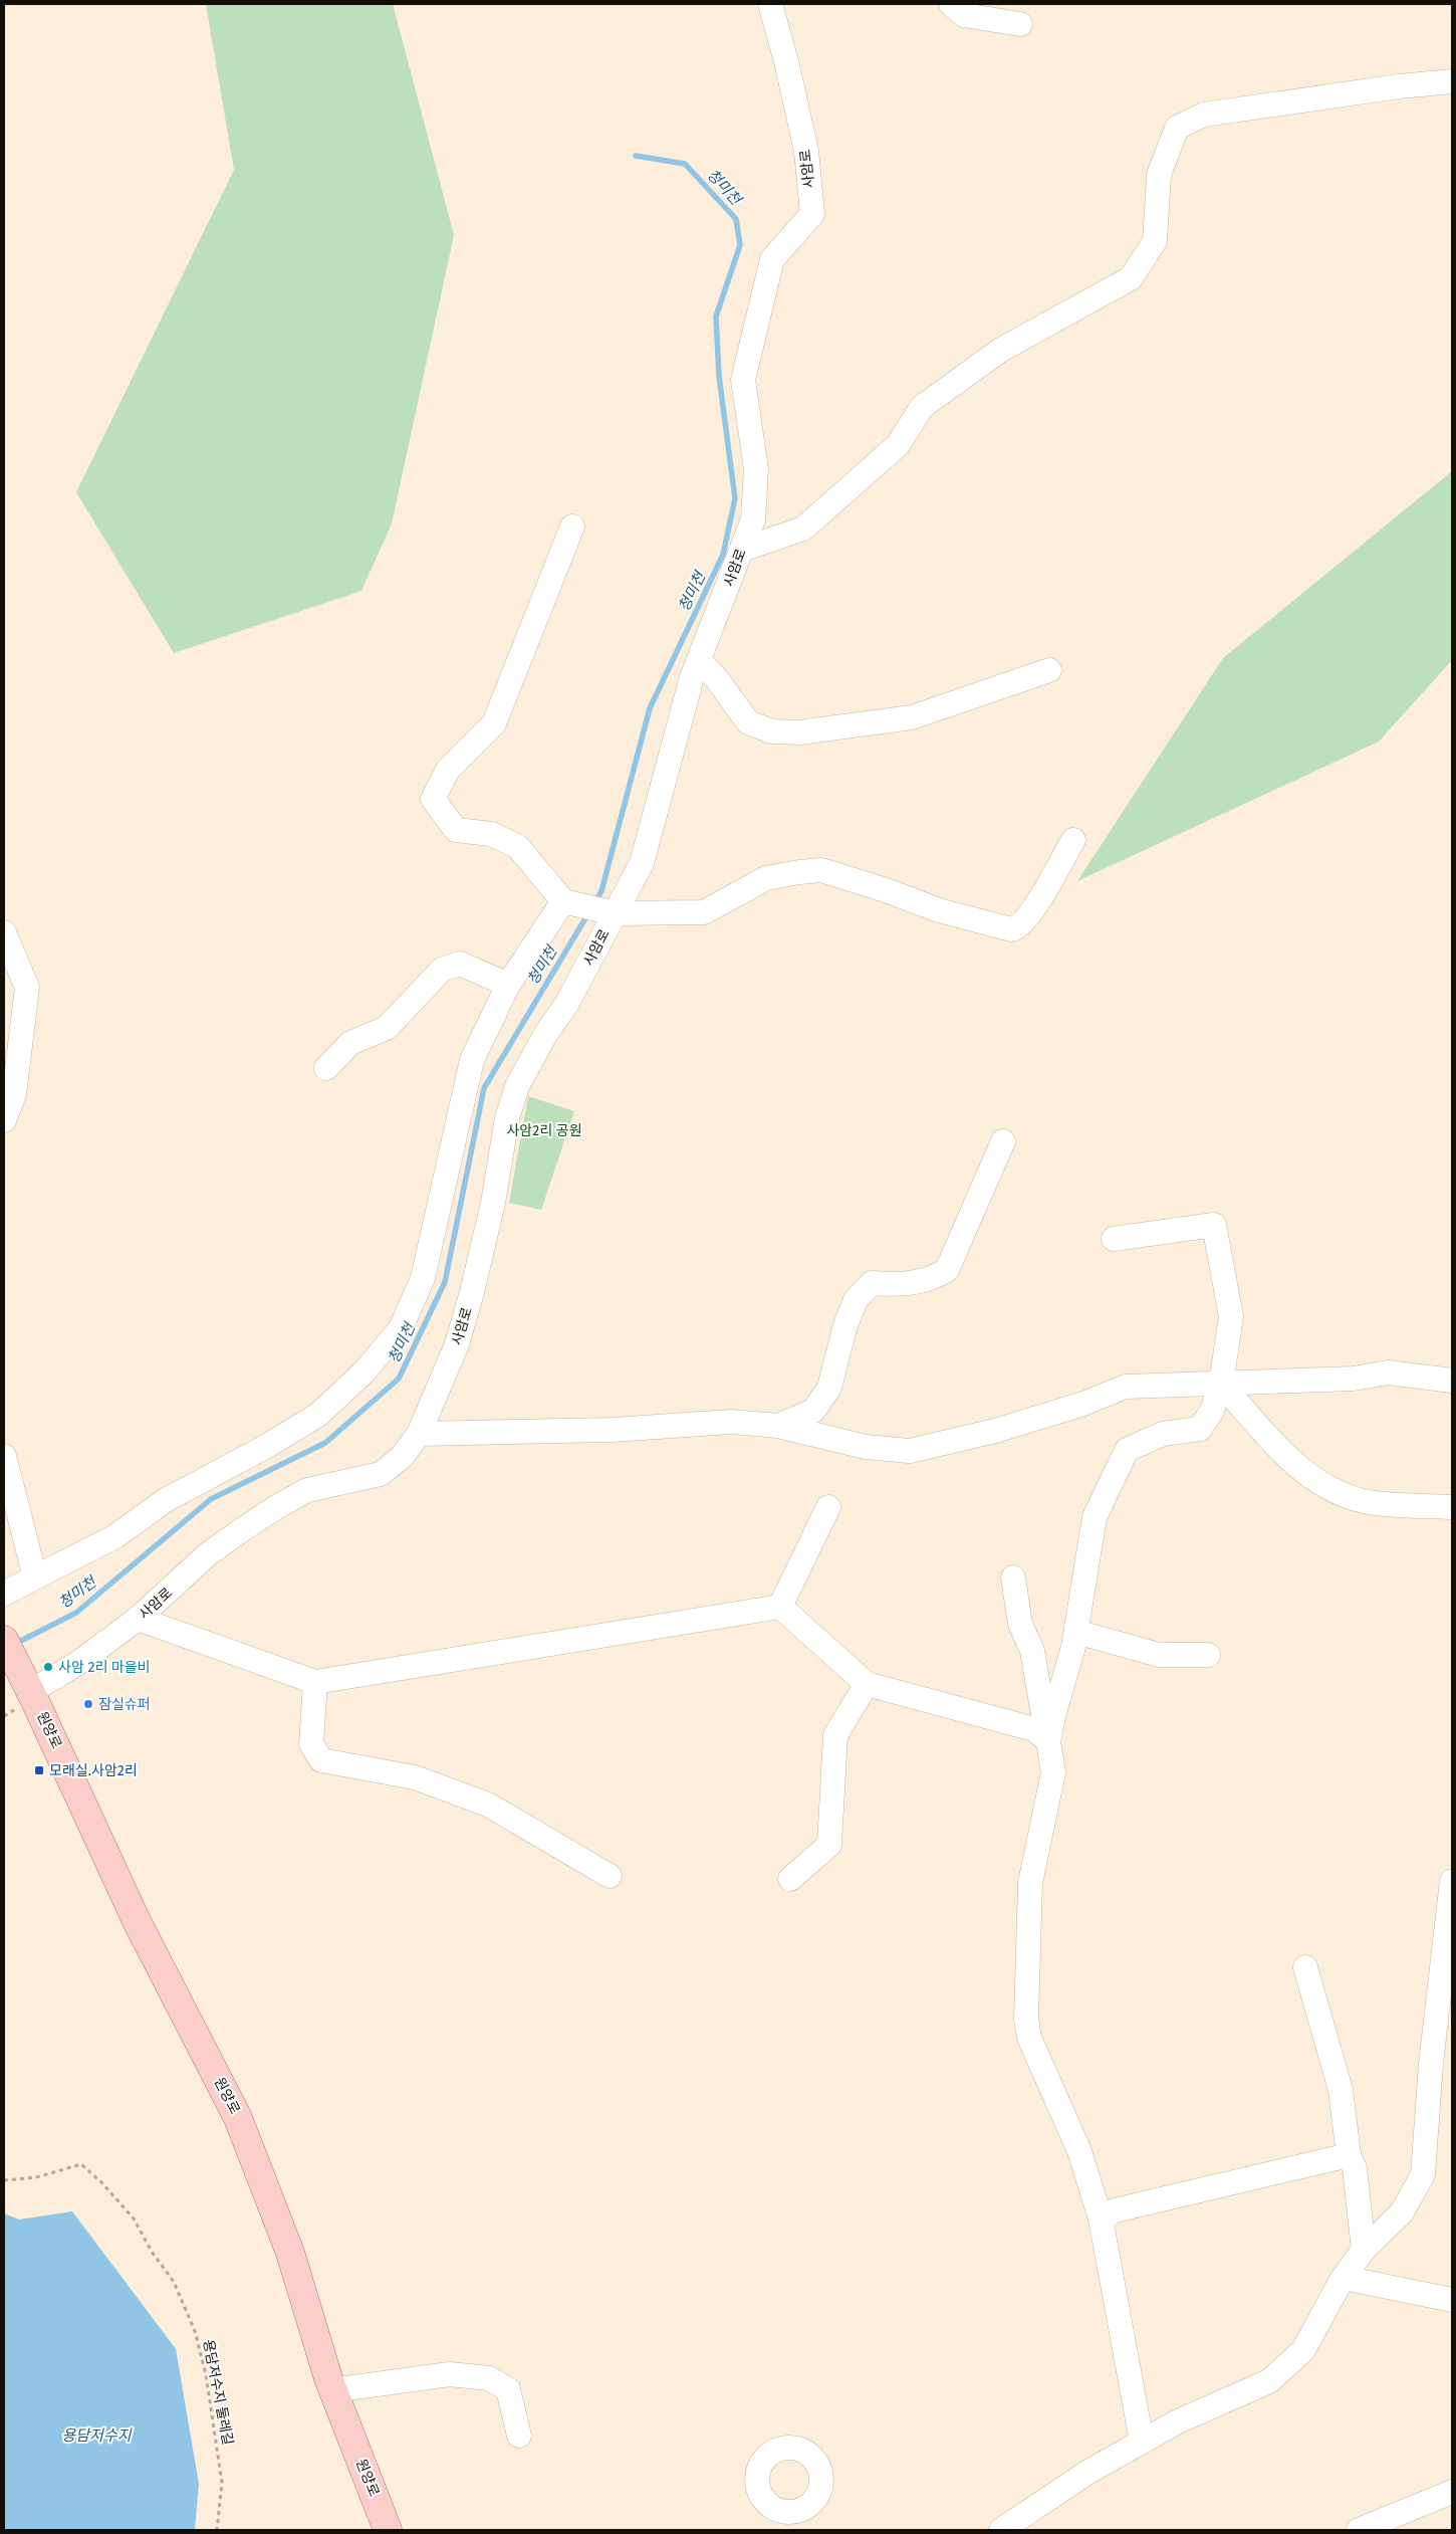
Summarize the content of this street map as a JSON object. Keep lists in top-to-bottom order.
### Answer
{
  "streets": {
    "main road": ["원양로"],
    "street": ["사암로"],
    "path": ["용담저수지 둘레길"]
  },
  "crossings": [
    ["사암로", "원양로"]
  ],
  "water": ["청미천", "용담저수지"],
  "parks": ["사암2리 공원"],
  "places": {
    "other": ["사암 2리 마을비", "잠실슈퍼"],
    "transit": ["모래실.사암2리"]
  }
}
